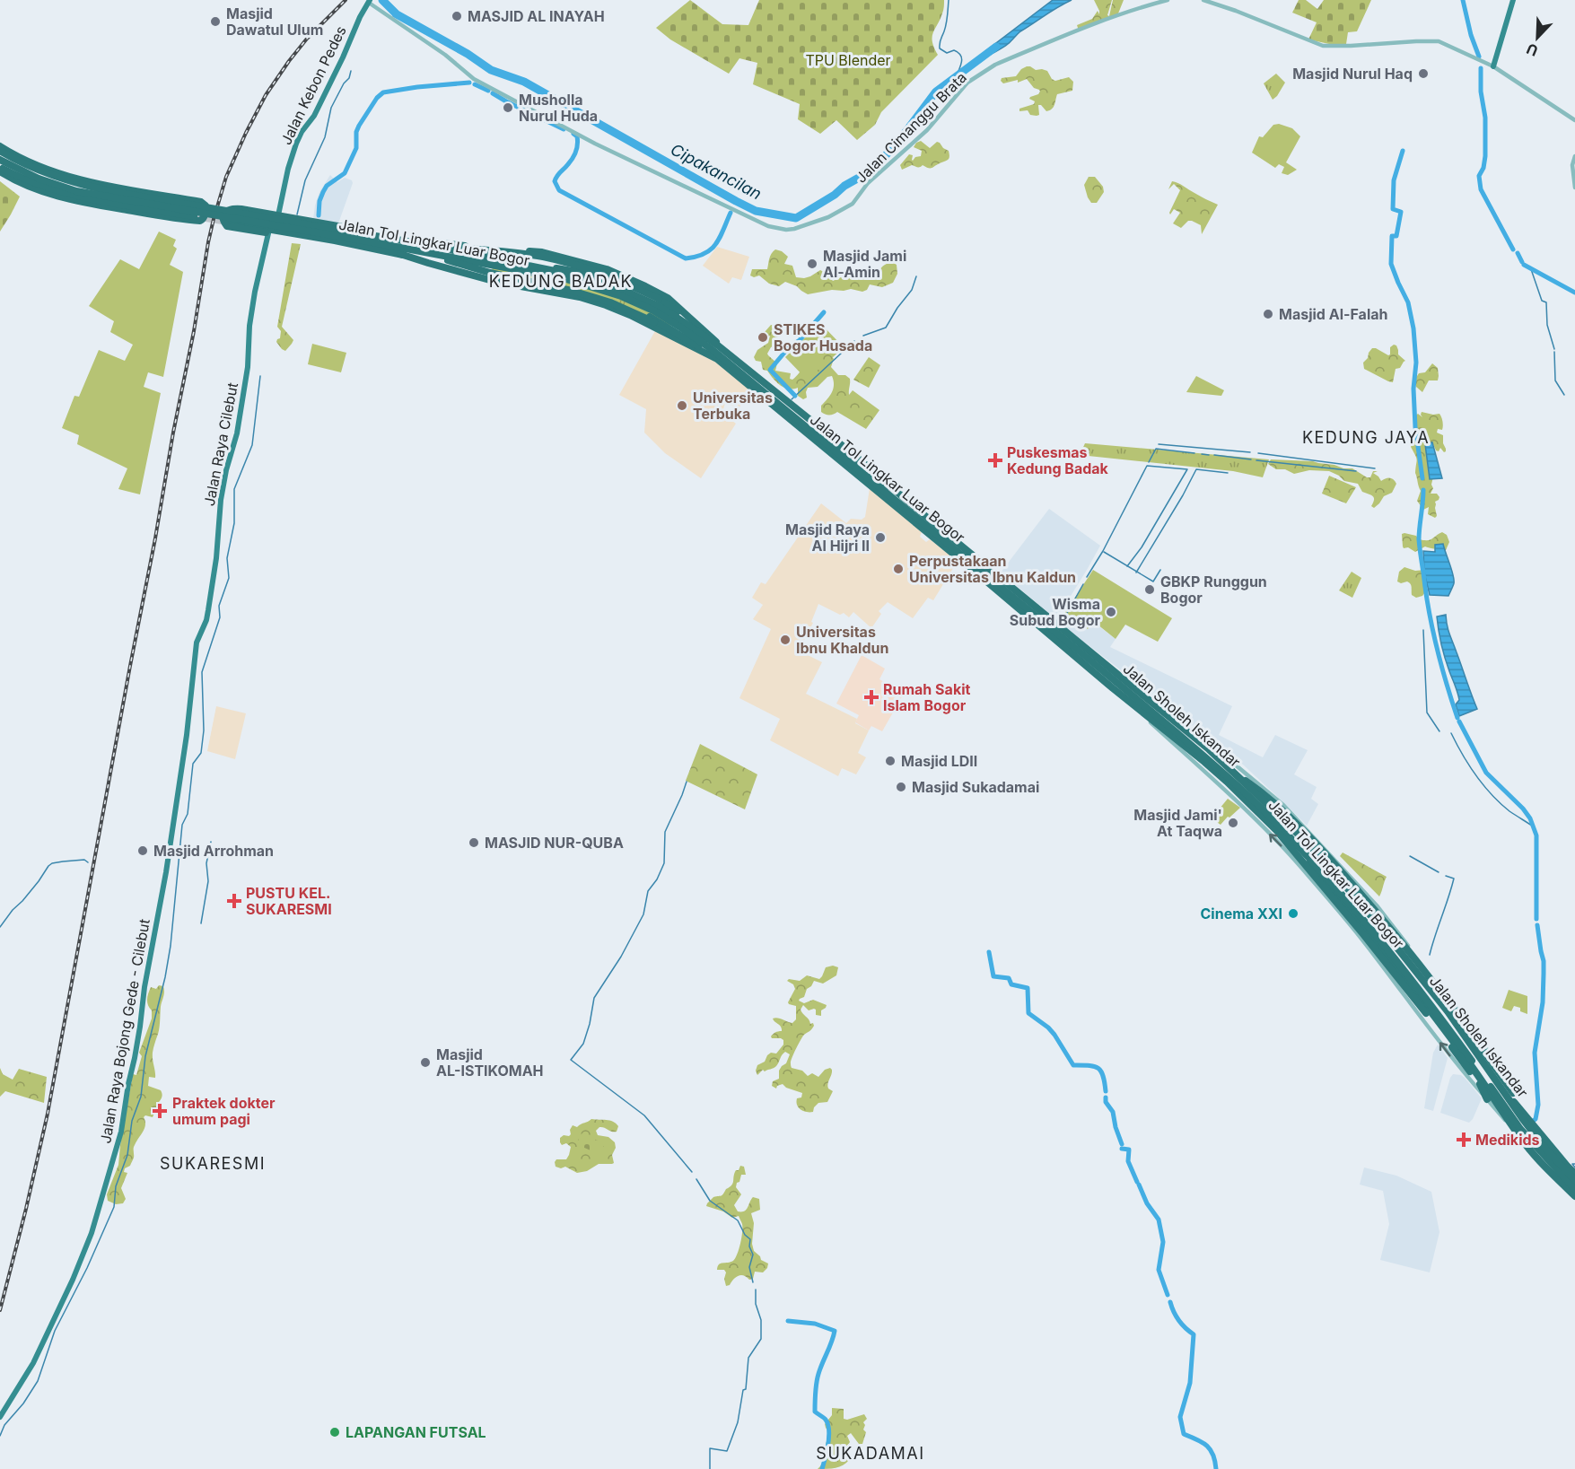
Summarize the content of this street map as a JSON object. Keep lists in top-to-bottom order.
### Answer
{
  "streets": {
    "highway": ["Jalan Tol Lingkar Luar Bogor", "Jalan Sholeh Iskandar"],
    "main road": ["Jalan Kebon Pedes", "Jalan Raya Cilebut", "Jalan Raya Bojong Gede - Cilebut"],
    "street": ["Jalan Cimanggu Brata"]
  },
  "crossings": [
    ["Jalan Kebon Pedes", "Jalan Cimanggu Brata"],
    ["Jalan Kebon Pedes", "Jalan Sholeh Iskandar"],
    ["Jalan Tol Lingkar Luar Bogor", "Jalan Sholeh Iskandar"],
    ["Jalan Raya Cilebut", "Jalan Sholeh Iskandar"],
    ["Jalan Raya Cilebut", "Jalan Raya Bojong Gede - Cilebut"]
  ],
  "districts": [
    "KEDUNG BADAK",
    "KEDUNG JAYA",
    "SUKARESMI",
    "SUKADAMAI"
  ],
  "water": ["Cipakancilan"],
  "parks": ["TPU Blender"],
  "places": {
    "other": [
      "MASJID AL INAYAH",
      "Masjid Dawatul Ulum",
      "Masjid Nurul Haq",
      "Musholla Nurul Huda",
      "Masjid Jami Al-Amin",
      "Masjid Al-Falah",
      "STIKES Bogor Husada",
      "Universitas Terbuka",
      "Masjid Raya Al Hijri II",
      "Perpustakaan Universitas Ibnu Kaldun",
      "GBKP Runggun Bogor",
      "Wisma Subud Bogor",
      "Universitas Ibnu Khaldun",
      "Masjid LDII",
      "Masjid Sukadamai",
      "Masjid Jami' At Taqwa",
      "MASJID NUR-QUBA",
      "Masjid Arrohman",
      "Cinema XXI",
      "Masjid AL-ISTIKOMAH",
      "LAPANGAN FUTSAL"
    ],
    "health": [
      "Puskesmas Kedung Badak",
      "Rumah Sakit Islam Bogor",
      "PUSTU KEL. SUKARESMI",
      "Praktek dokter umum pagi",
      "Medikids"
    ]
  },
  "north": "bottom left"
}
